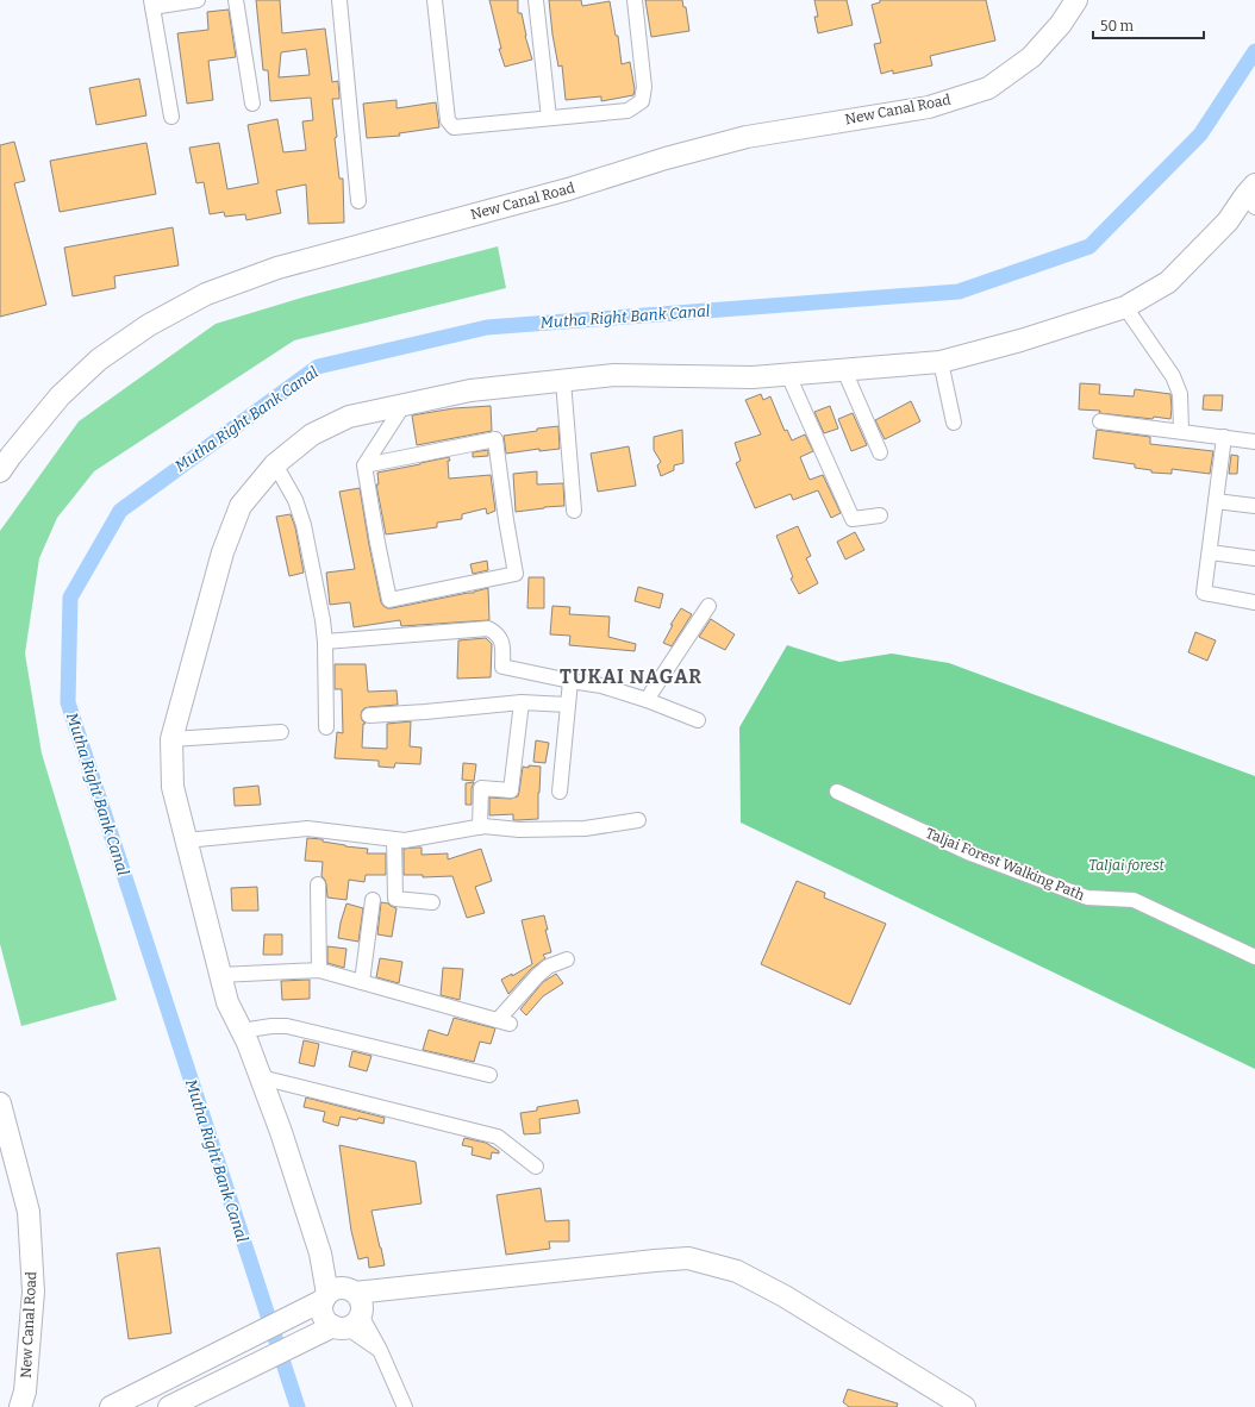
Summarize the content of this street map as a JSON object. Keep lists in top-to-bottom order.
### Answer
{
  "streets": {
    "street": ["New Canal Road", "Taljai Forest Walking Path"]
  },
  "districts": ["TUKAI NAGAR"],
  "water": ["Mutha Right Bank Canal"],
  "parks": ["Taljai forest"],
  "scale_bar": "50 m"
}
